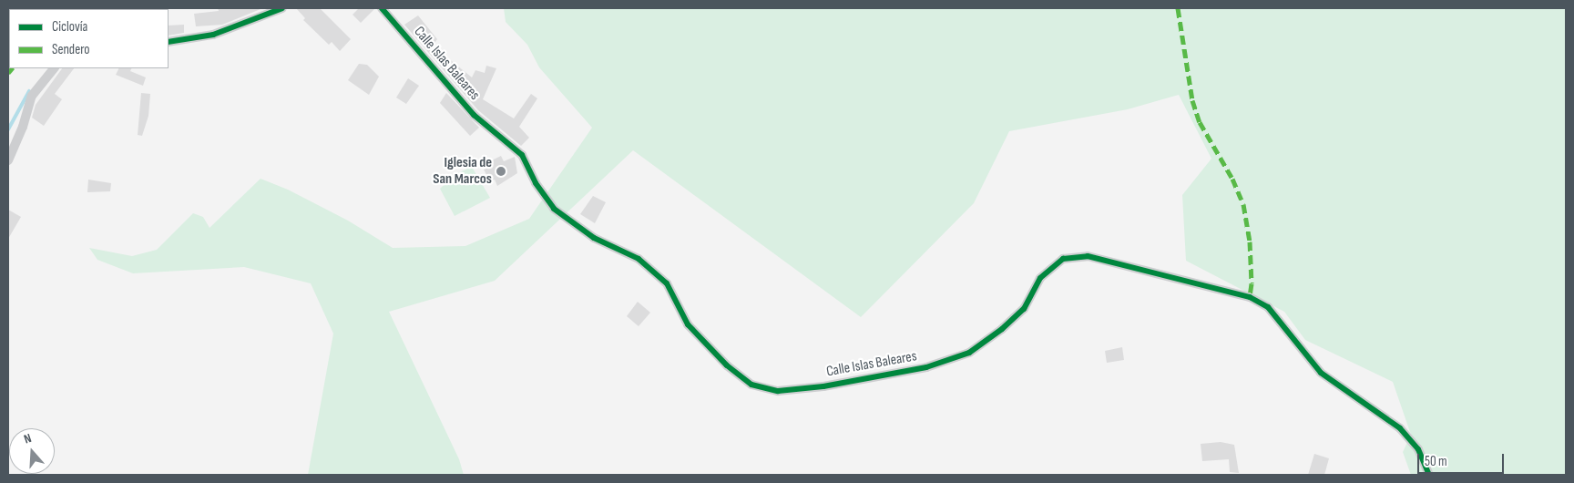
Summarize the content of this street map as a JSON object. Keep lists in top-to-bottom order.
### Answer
{
  "streets": {
    "street": ["Calle Islas Baleares"]
  },
  "places": ["Iglesia de San Marcos"],
  "legend": ["Ciclovía", "Sendero"],
  "scale_bar": "50 m",
  "north": "top"
}
